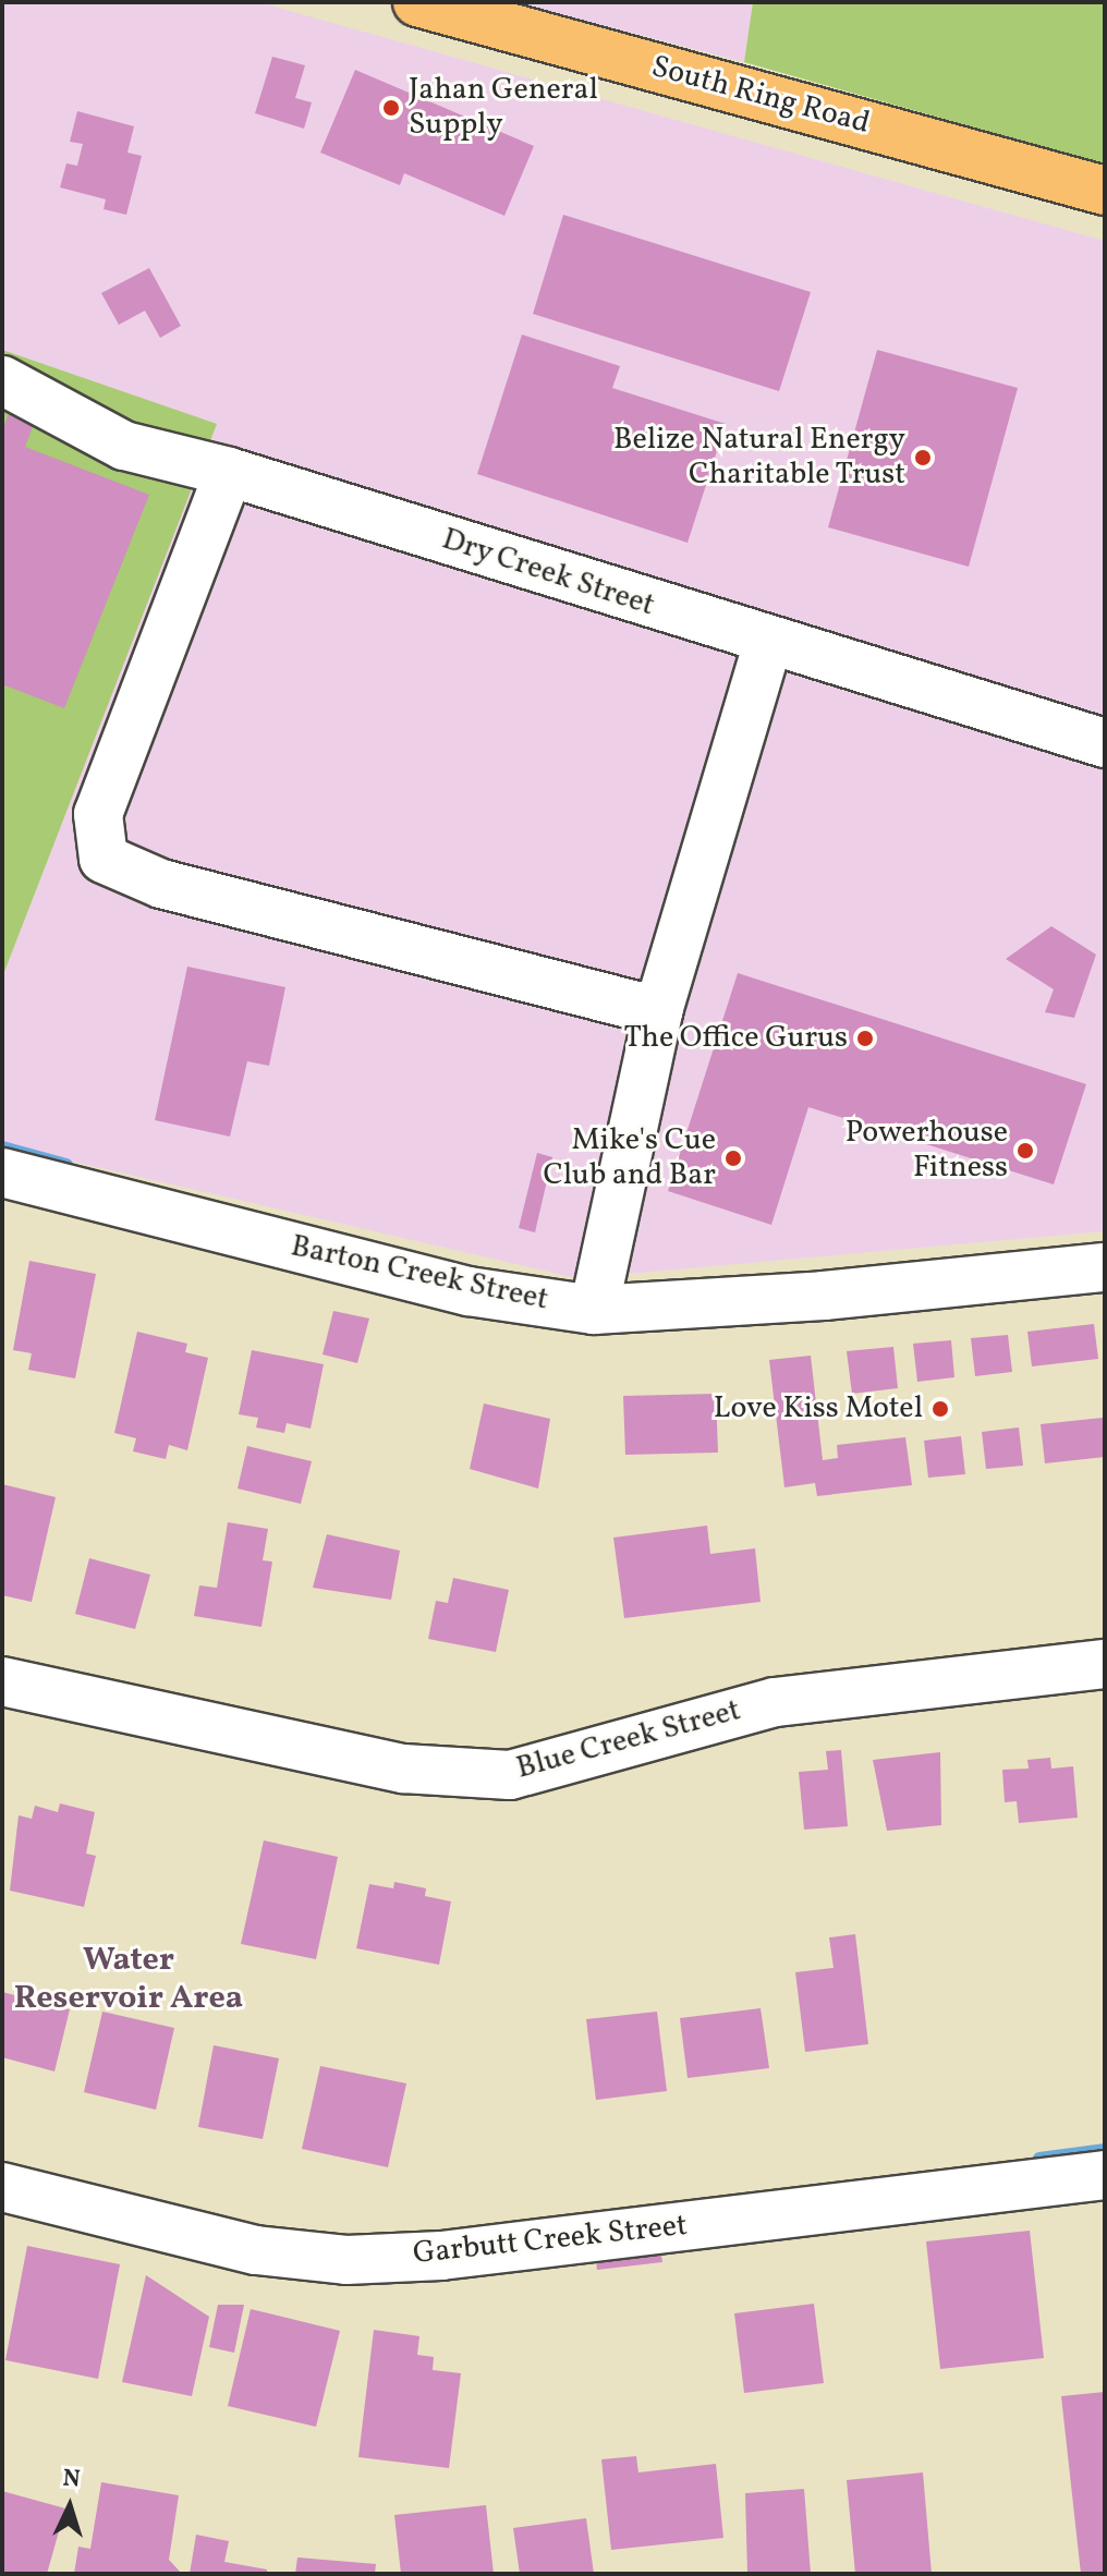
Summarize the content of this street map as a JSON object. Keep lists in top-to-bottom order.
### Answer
{
  "streets": {
    "main road": ["South Ring Road"],
    "street": [
      "Dry Creek Street",
      "Barton Creek Street",
      "Blue Creek Street",
      "Garbutt Creek Street"
    ]
  },
  "districts": ["Water Reservoir Area"],
  "places": [
    "Jahan General Supply",
    "Belize Natural Energy Charitable Trust",
    "The Office Gurus",
    "Powerhouse Fitness",
    "Mike's Cue Club and Bar",
    "Love Kiss Motel"
  ],
  "north": "top"
}
